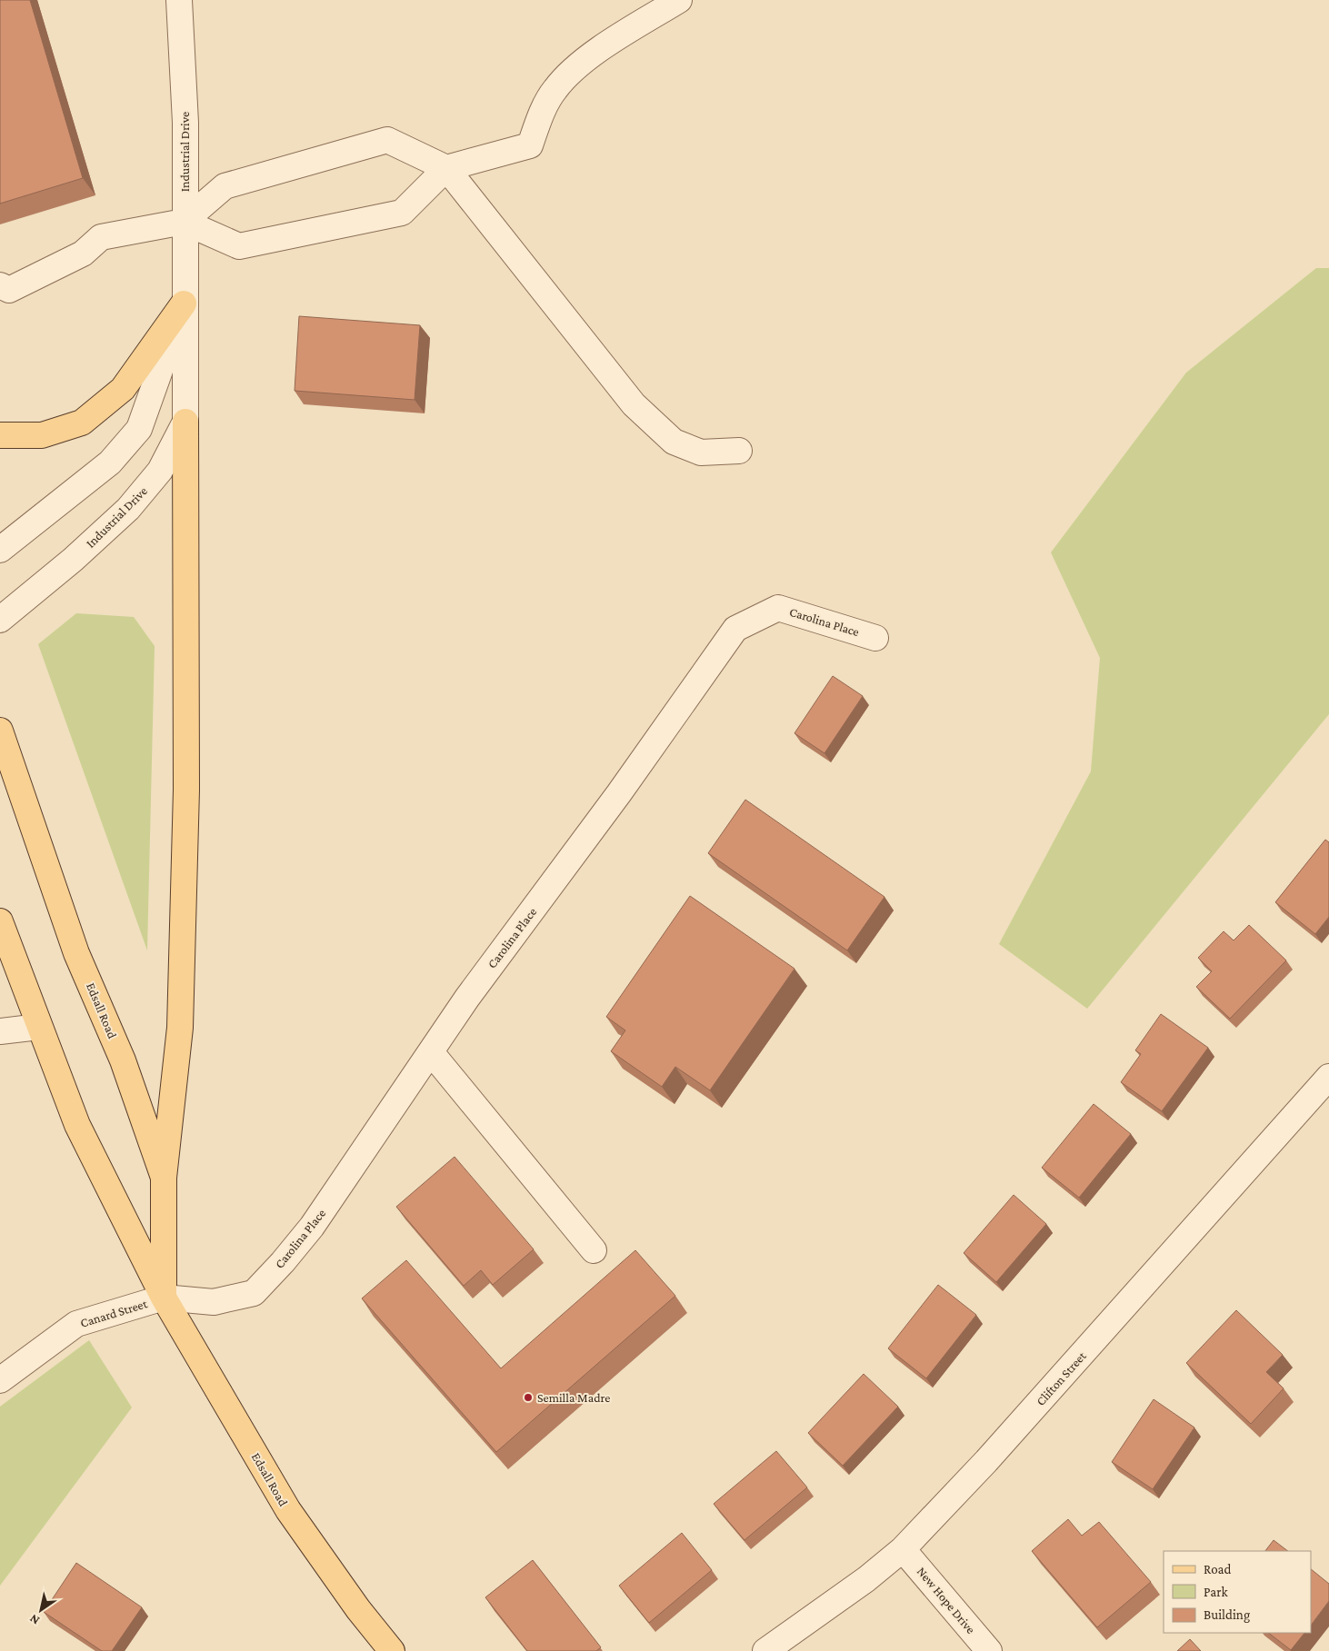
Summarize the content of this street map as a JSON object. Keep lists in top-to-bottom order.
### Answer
{
  "streets": {
    "main road": ["Edsall Road"],
    "street": [
      "Industrial Drive",
      "Carolina Place",
      "Canard Street",
      "Clifton Street",
      "New Hope Drive"
    ]
  },
  "crossings": [
    ["Carolina Place", "Edsall Road"],
    ["Carolina Place", "Canard Street"],
    ["Edsall Road", "Canard Street"],
    ["Clifton Street", "New Hope Drive"]
  ],
  "places": ["Semilla Madre"],
  "legend": ["Road", "Park", "Building"],
  "north": "bottom left"
}
